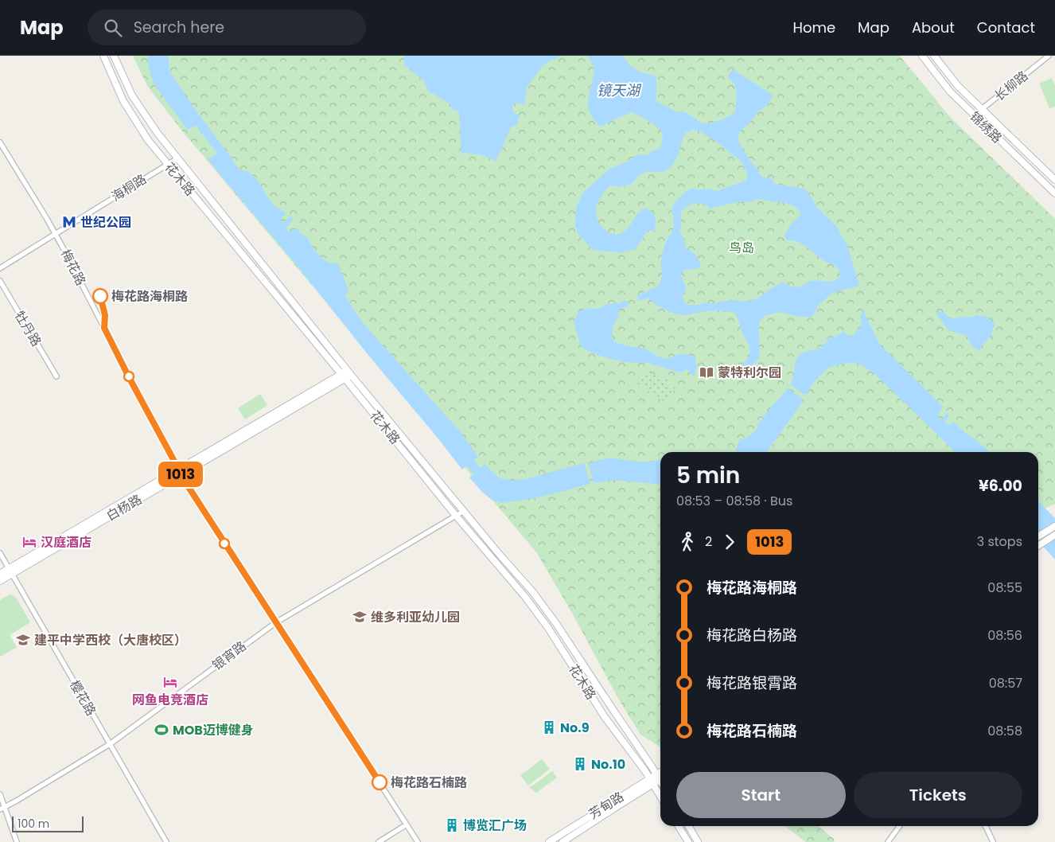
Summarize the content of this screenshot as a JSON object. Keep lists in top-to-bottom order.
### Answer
{
  "streets": {
    "main road": [
      "锦绣路",
      "花木路",
      "白杨路",
      "芳甸路"
    ],
    "street": [
      "长柳路",
      "海桐路",
      "梅花路",
      "牡丹路",
      "银宵路",
      "樱花路"
    ]
  },
  "crossings": [
    ["长柳路", "锦绣路"],
    ["花木路", "海桐路"],
    ["花木路", "白杨路"],
    ["花木路", "银宵路"],
    ["花木路", "芳甸路"],
    ["海桐路", "梅花路"],
    ["梅花路", "白杨路"],
    ["梅花路", "银宵路"],
    ["白杨路", "樱花路"],
    ["银宵路", "樱花路"]
  ],
  "water": ["镜天湖"],
  "parks": ["鸟岛"],
  "places": {
    "metro station": ["世纪公园"],
    "other": ["梅花路海桐路", "梅花路石楠路"],
    "library": ["蒙特利尔园"],
    "hotel": ["汉庭酒店", "网鱼电竞酒店"],
    "school or university": ["维多利亚幼儿园", "建平中学西校（大唐校区）"],
    "building": ["No.9", "No.10", "博览汇广场"],
    "sports": ["MOB迈博健身"]
  },
  "lines": ["bus line 1013"],
  "scale_bar": "100 m",
  "page": {
    "header": "Map",
    "search": "Search here",
    "nav": [
      "Home",
      "Map",
      "About",
      "Contact"
    ],
    "on_map": "1013",
    "heading": ["5 min", "08:53 – 08:58 · Bus", "¥6.00"],
    "legs": ["2", "1013", "3 stops"],
    "list": [
      {
        "name": "梅花路海桐路",
        "value": "08:55"
      },
      {
        "name": "梅花路白杨路",
        "value": "08:56"
      },
      {
        "name": "梅花路银霄路",
        "value": "08:57"
      },
      {
        "name": "梅花路石楠路",
        "value": "08:58"
      }
    ],
    "buttons": ["Start", "Tickets"],
    "scale": "100 m"
  }
}
